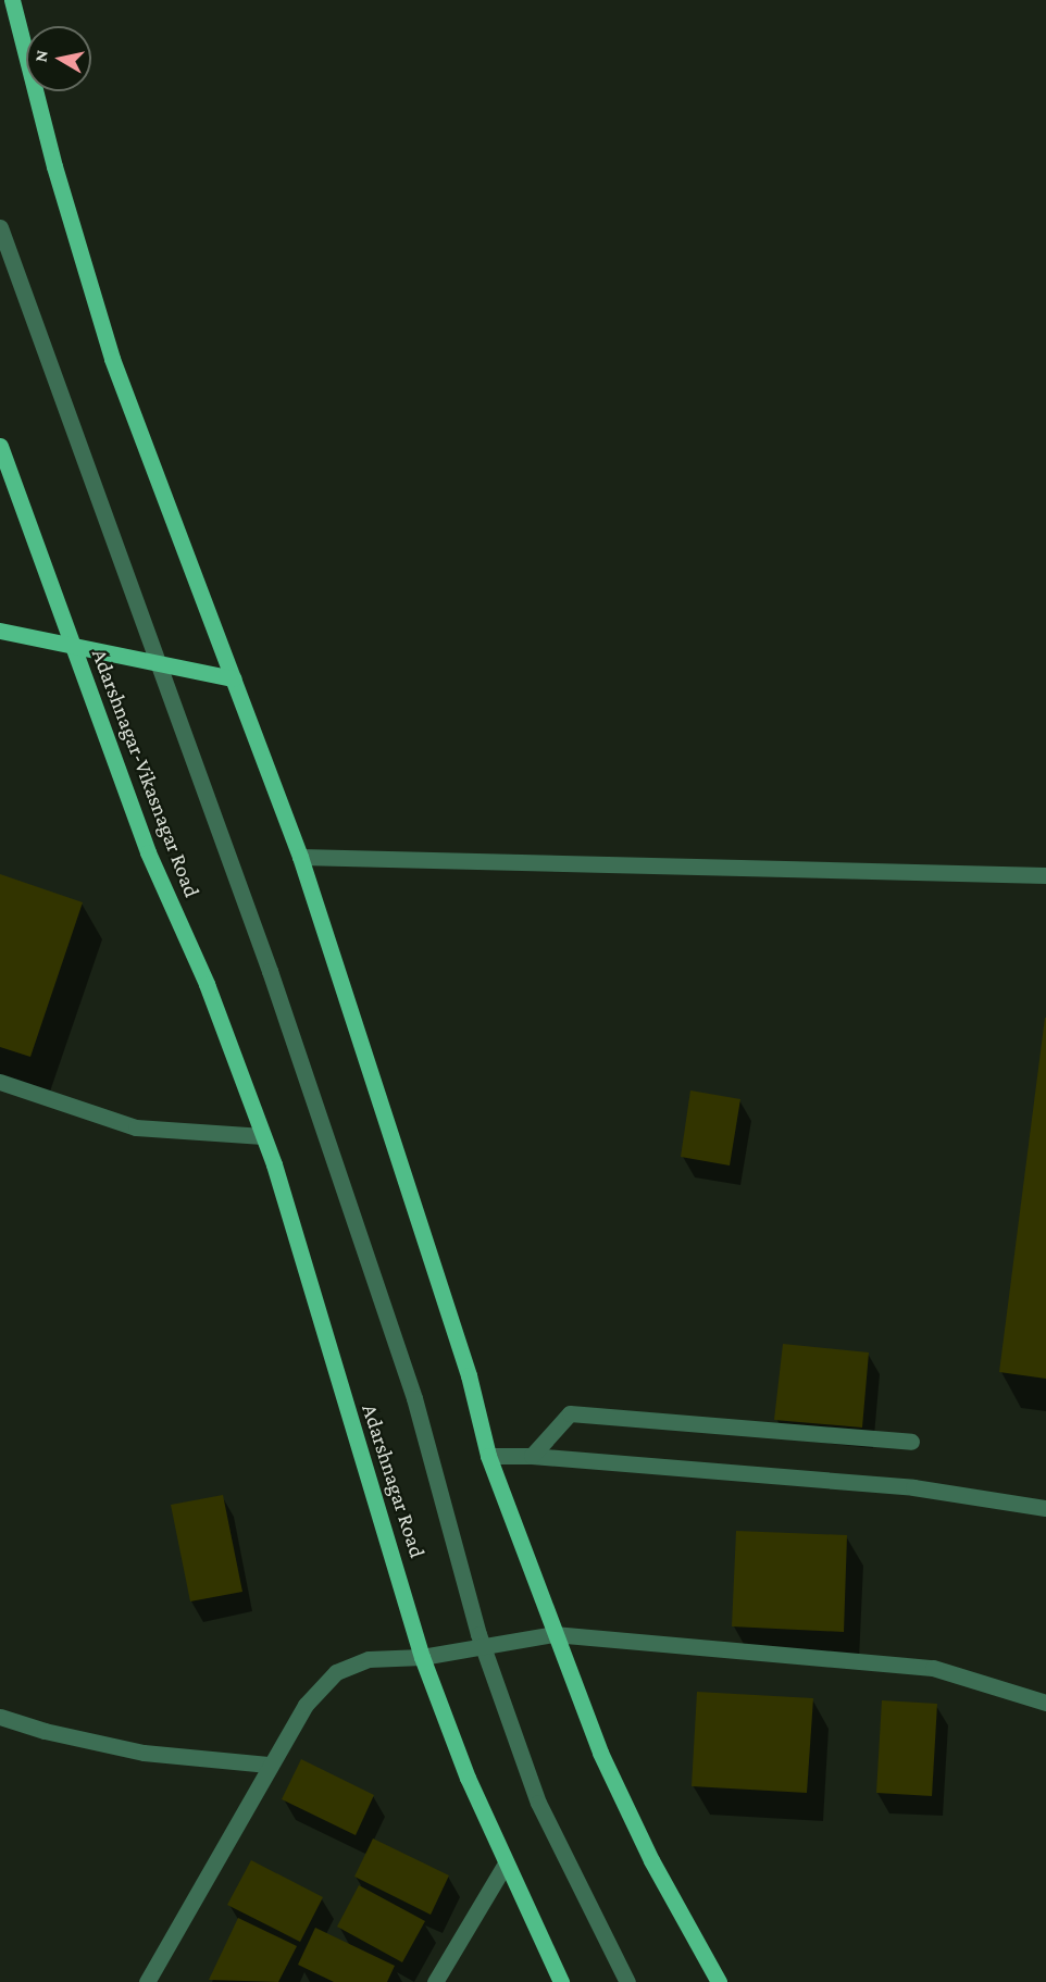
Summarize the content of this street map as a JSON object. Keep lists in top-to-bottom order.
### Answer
{
  "streets": {
    "main road": ["Adarshnagar-Vikasnagar Road", "Adarshnagar Road"]
  },
  "crossings": [
    ["Adarshnagar-Vikasnagar Road", "Adarshnagar Road"]
  ],
  "north": "left"
}
